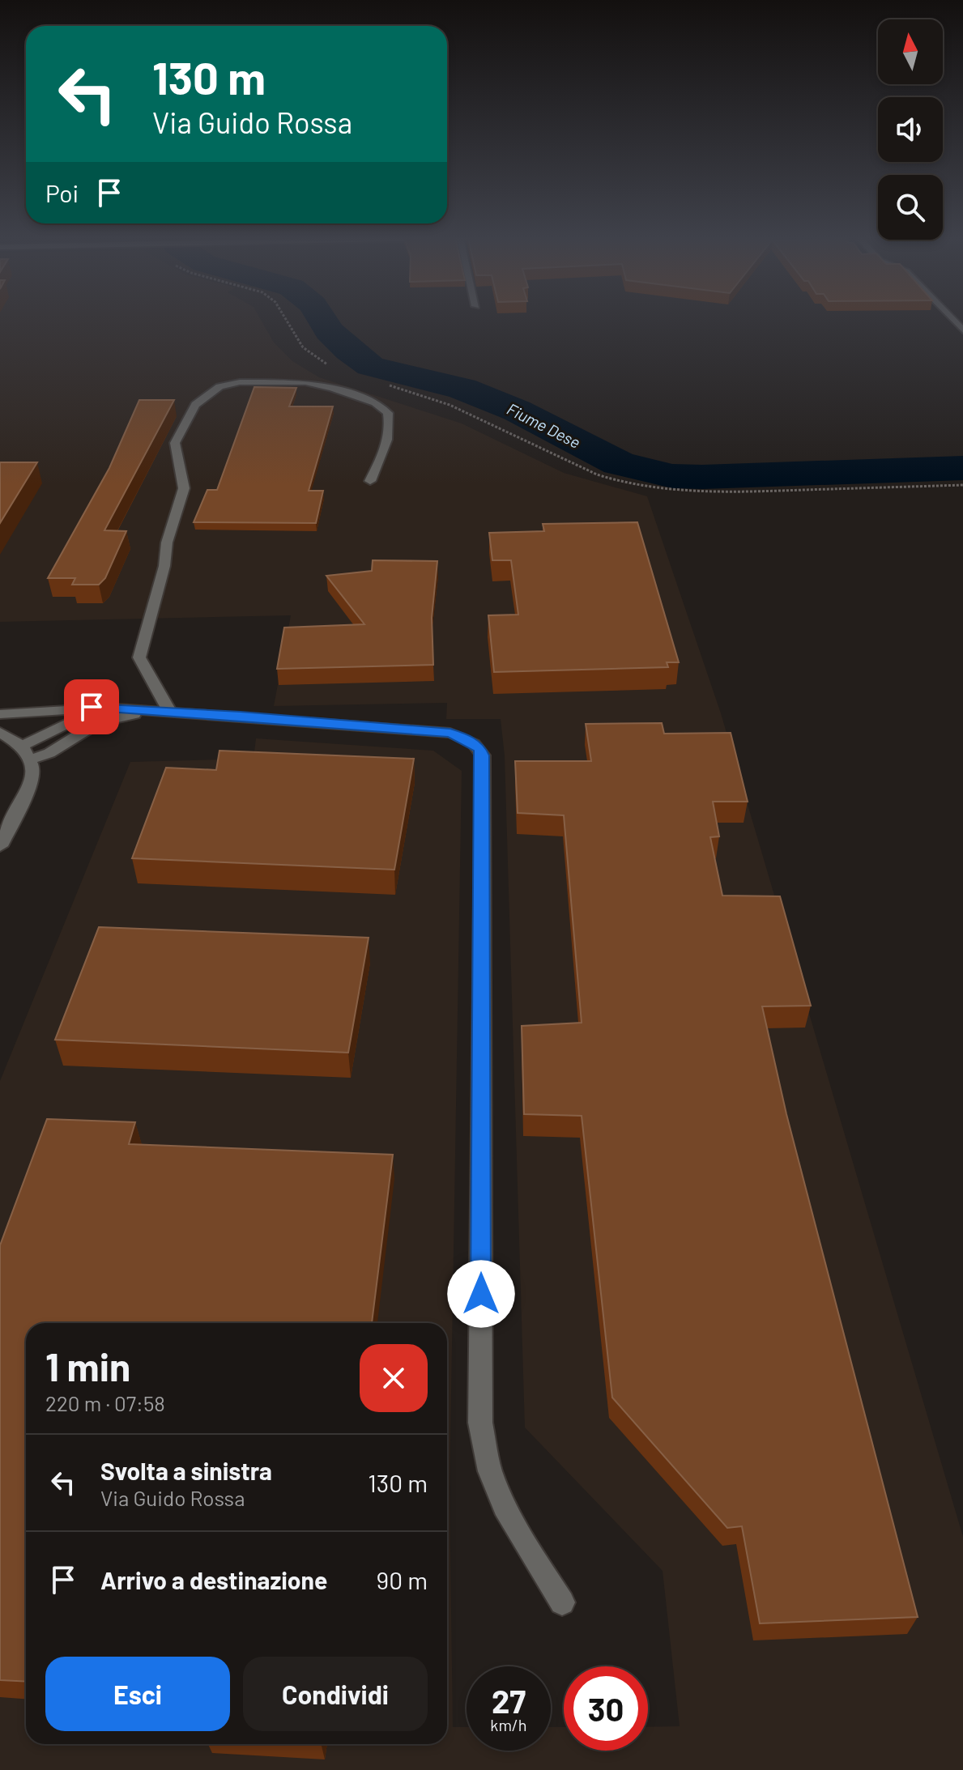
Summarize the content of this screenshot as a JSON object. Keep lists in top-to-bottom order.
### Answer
{
  "water": ["Fiume Dese"],
  "north": "top",
  "page": {
    "turn": ["130 m", "Via Guido Rossa"],
    "then": "Poi",
    "heading": ["1 min", "220 m · 07:58"],
    "list": [
      {
        "name": "Svolta a sinistra",
        "note": "Via Guido Rossa",
        "value": "130 m"
      },
      {
        "name": "Arrivo a destinazione",
        "value": "90 m"
      }
    ],
    "buttons": ["Esci", "Condividi"],
    "speed": "27 km/h",
    "limit": "30"
  }
}
